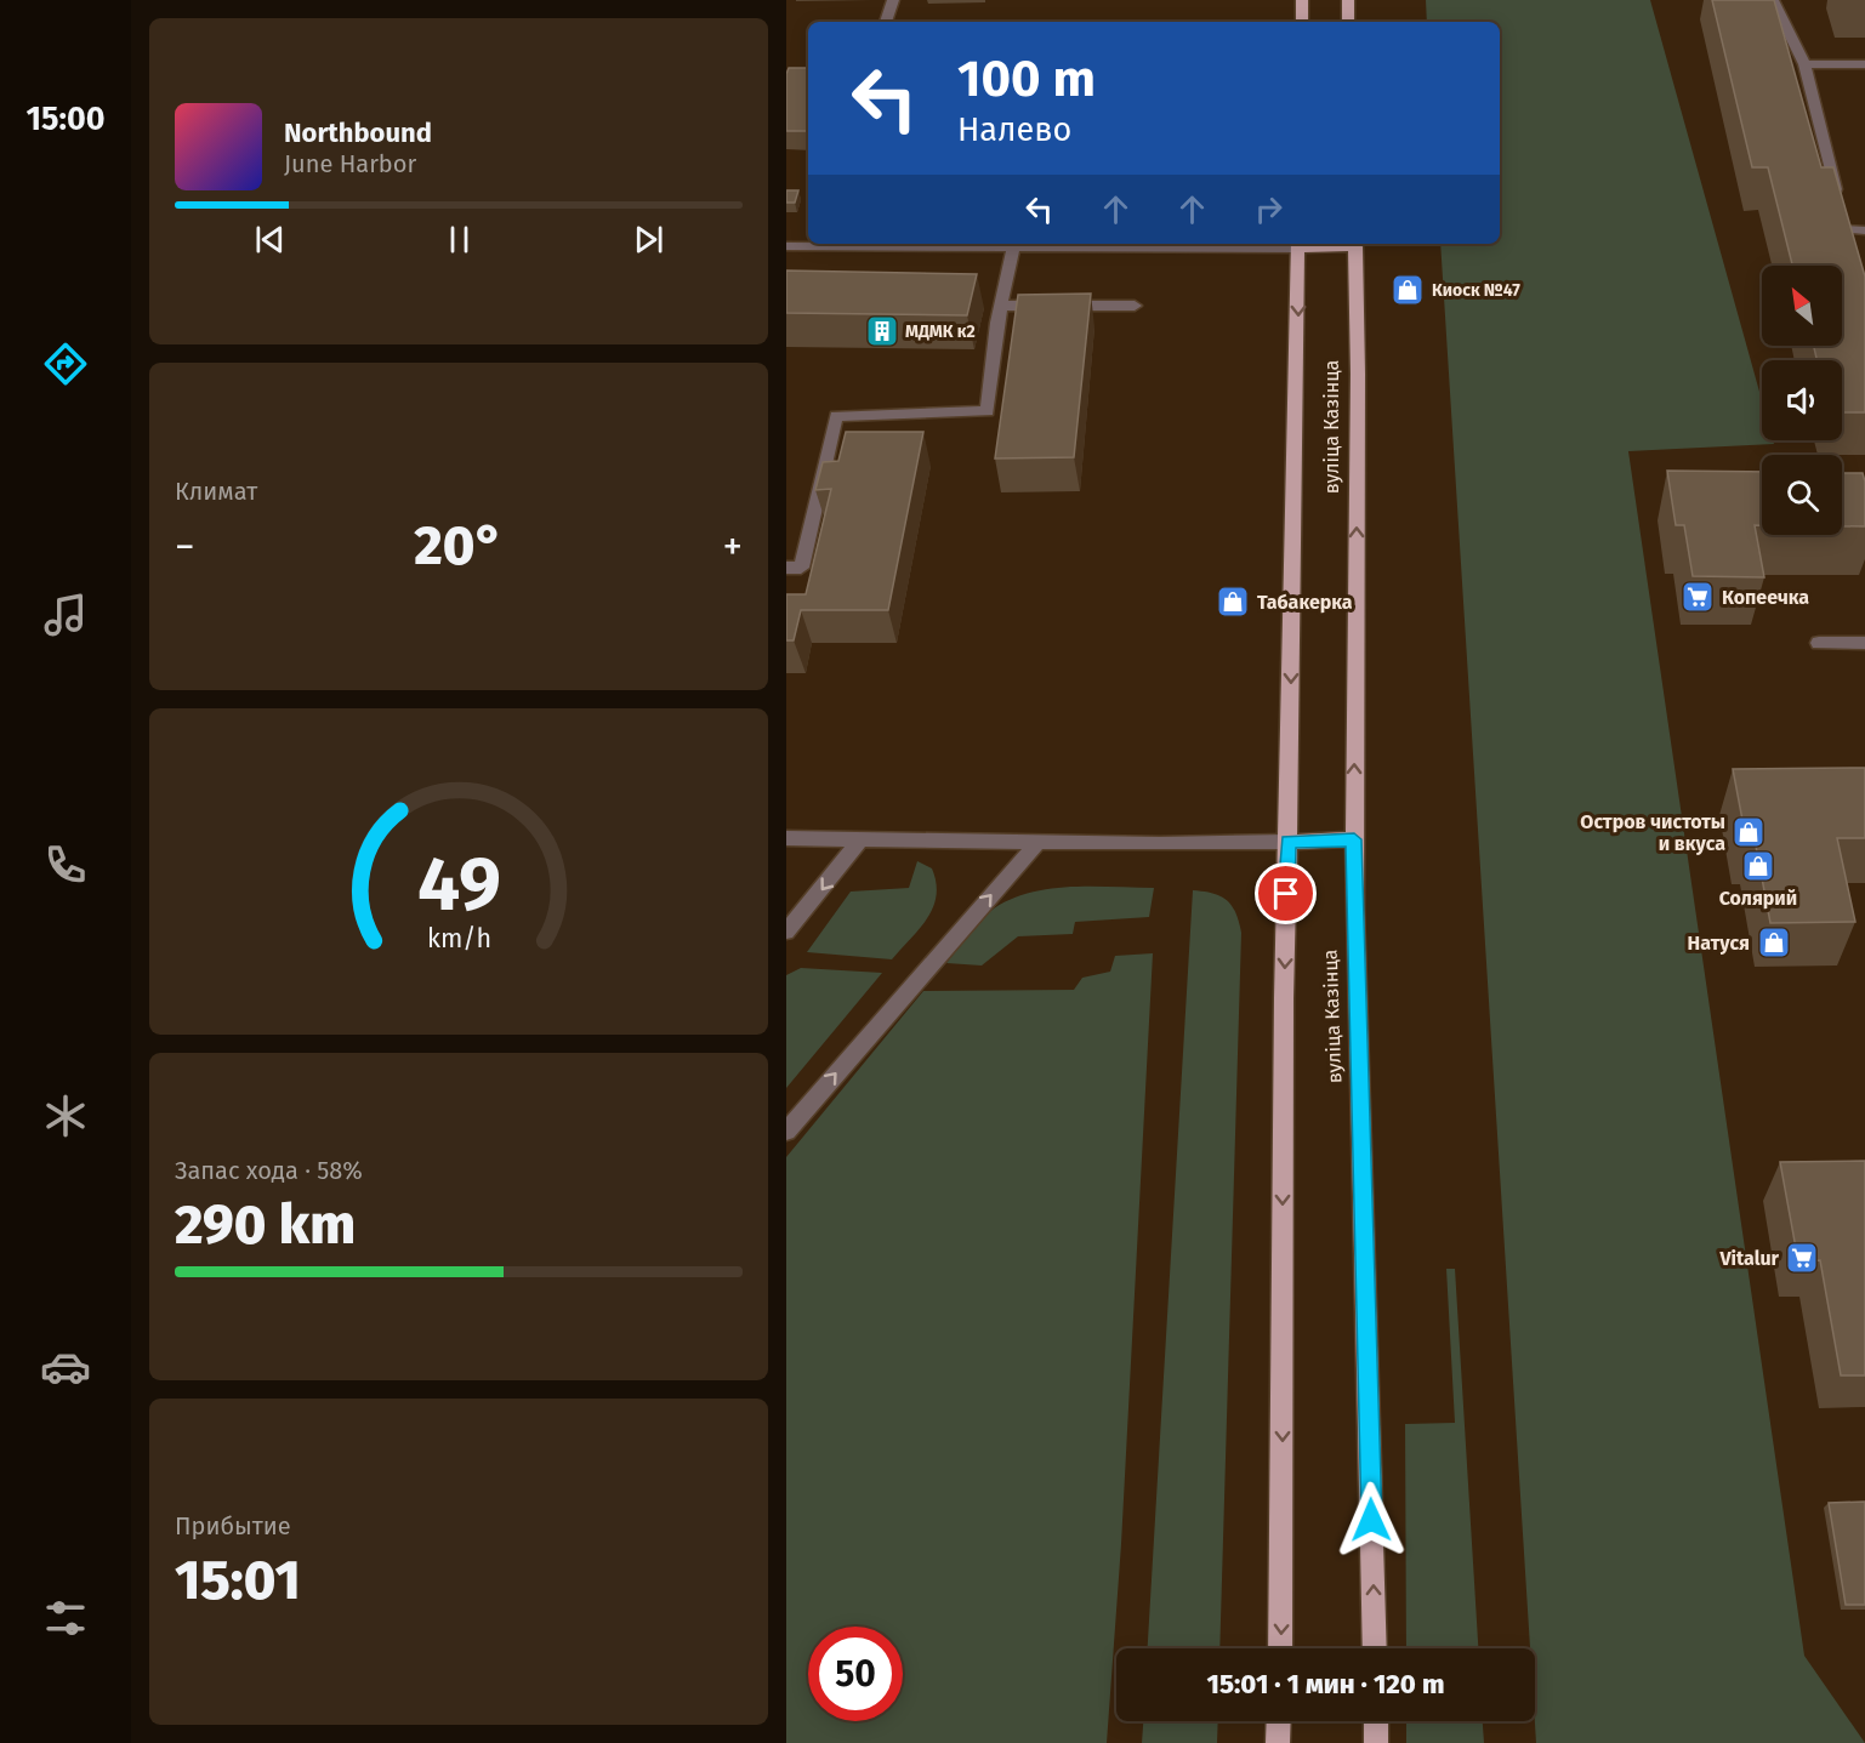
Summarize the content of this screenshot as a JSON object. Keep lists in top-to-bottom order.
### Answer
{
  "streets": {
    "main road": ["вуліца Казінца"]
  },
  "places": {
    "shop": [
      "Киоск №47",
      "Табакерка",
      "Остров чистоты и вкуса",
      "Солярий",
      "Натуся"
    ],
    "building": ["МДМК к2"],
    "supermarket": ["Копеечка", "Vitalur"]
  },
  "north": "top left",
  "page": {
    "tabs": "15:00",
    "turn": ["100 m", "Налево"],
    "song": ["Northbound", "June Harbor"],
    "tile": [
      "Климат",
      ["Запас хода · 58%", "290 km"],
      ["Прибытие", "15:01"]
    ],
    "heat": ["−", "20°", "+"],
    "limit": "50",
    "trip": "15:01 · 1 мин · 120 m",
    "gauge": ["49", "km/h"]
  }
}
